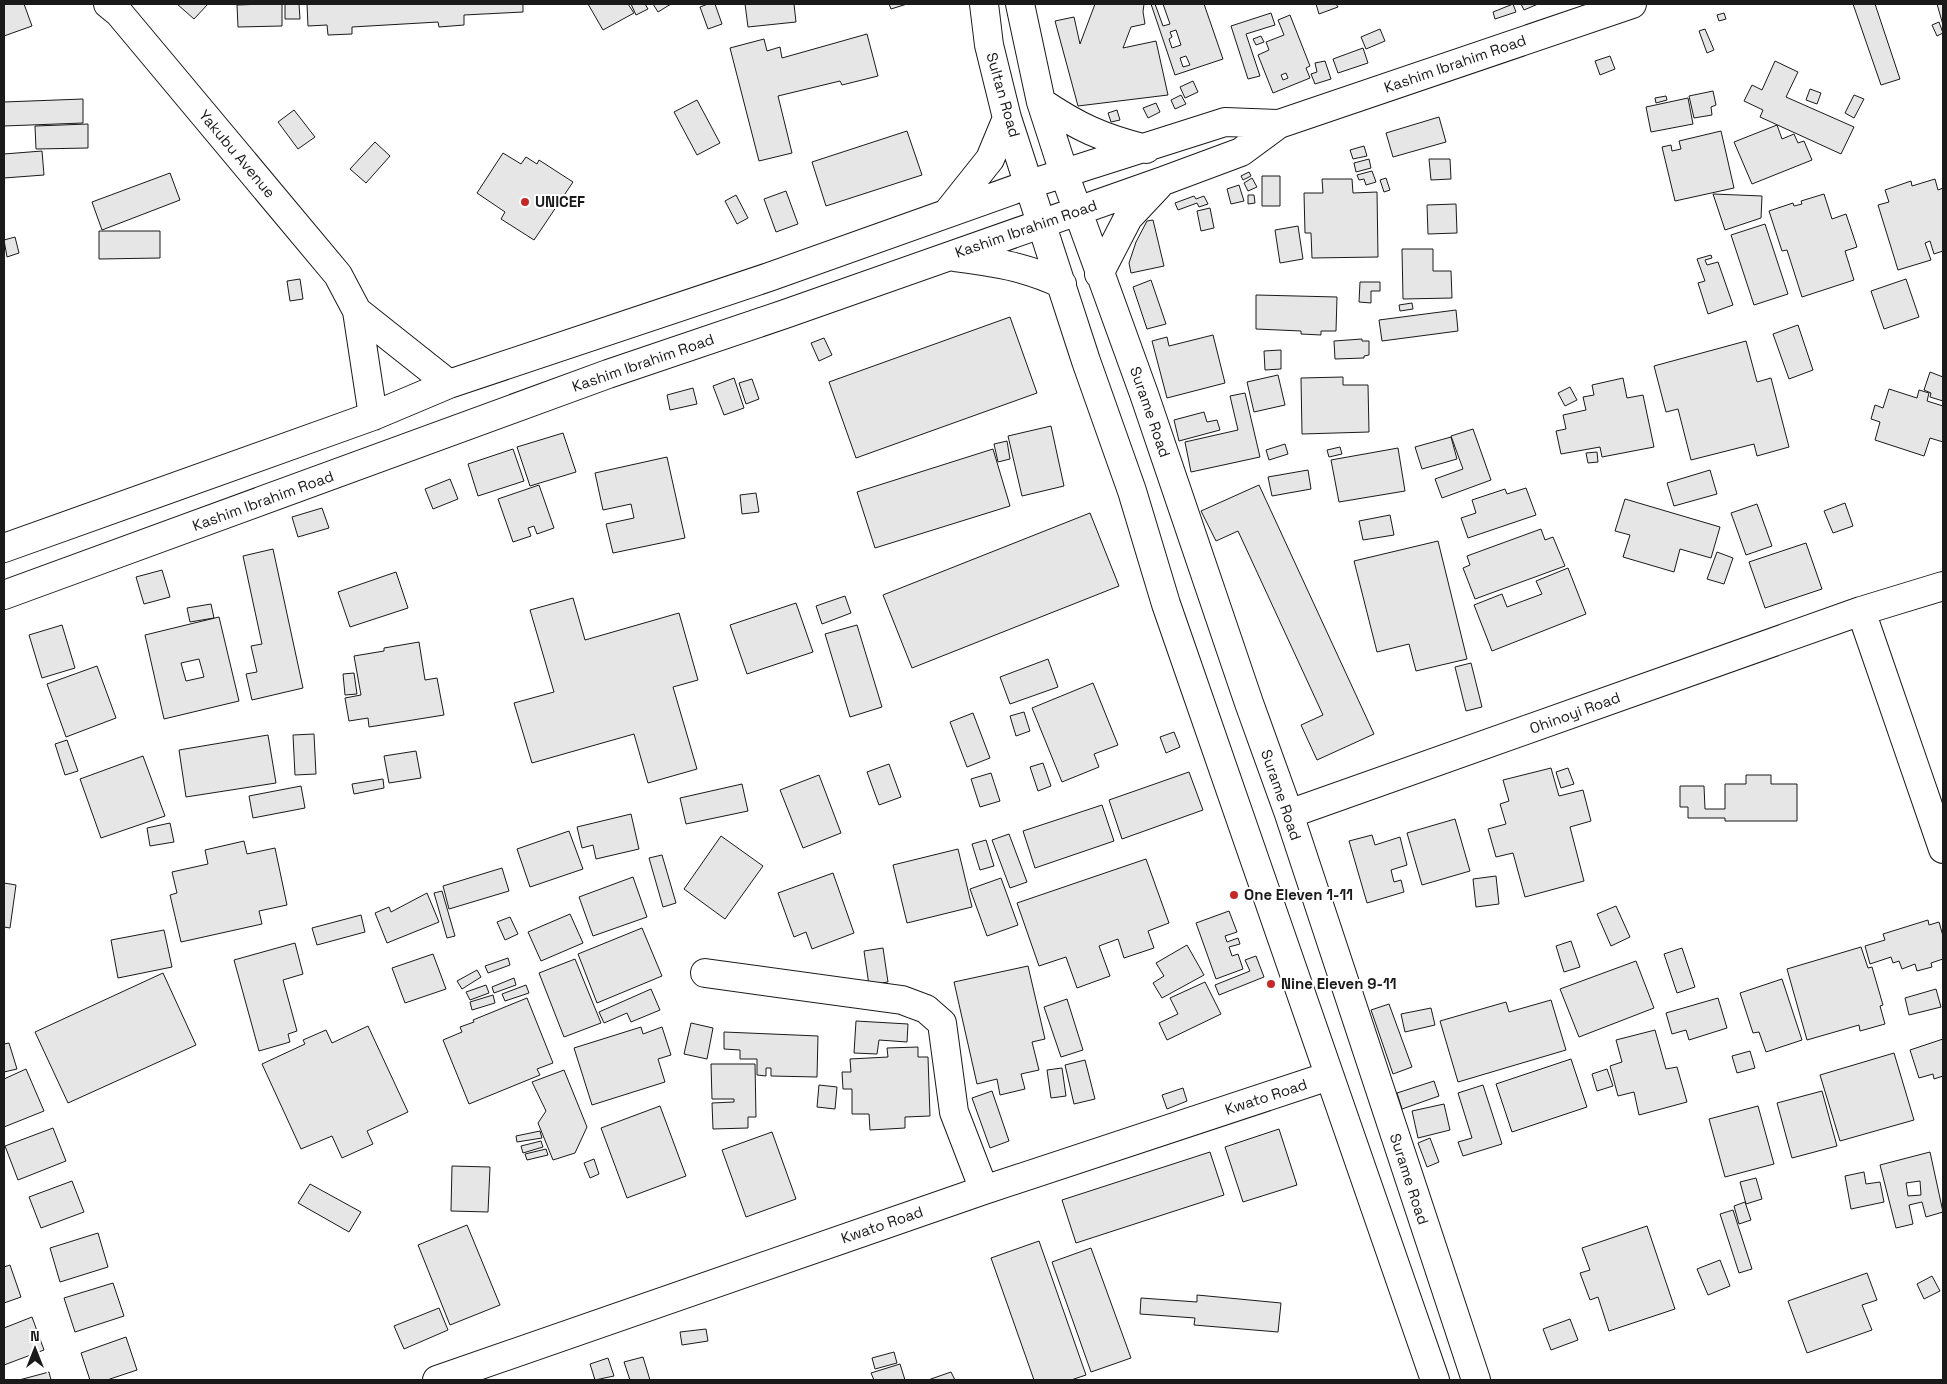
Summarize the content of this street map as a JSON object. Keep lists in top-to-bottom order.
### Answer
{
  "streets": {
    "street": [
      "Kashim Ibrahim Road",
      "Sultan Road",
      "Yakubu Avenue",
      "Surame Road",
      "Ohinoyi Road",
      "Kwato Road"
    ]
  },
  "crossings": [
    ["Kashim Ibrahim Road", "Sultan Road"],
    ["Kashim Ibrahim Road", "Yakubu Avenue"],
    ["Kashim Ibrahim Road", "Surame Road"],
    ["Surame Road", "Ohinoyi Road"]
  ],
  "places": ["UNICEF", "One Eleven 1-11", "Nine Eleven 9-11"],
  "north": "top"
}
